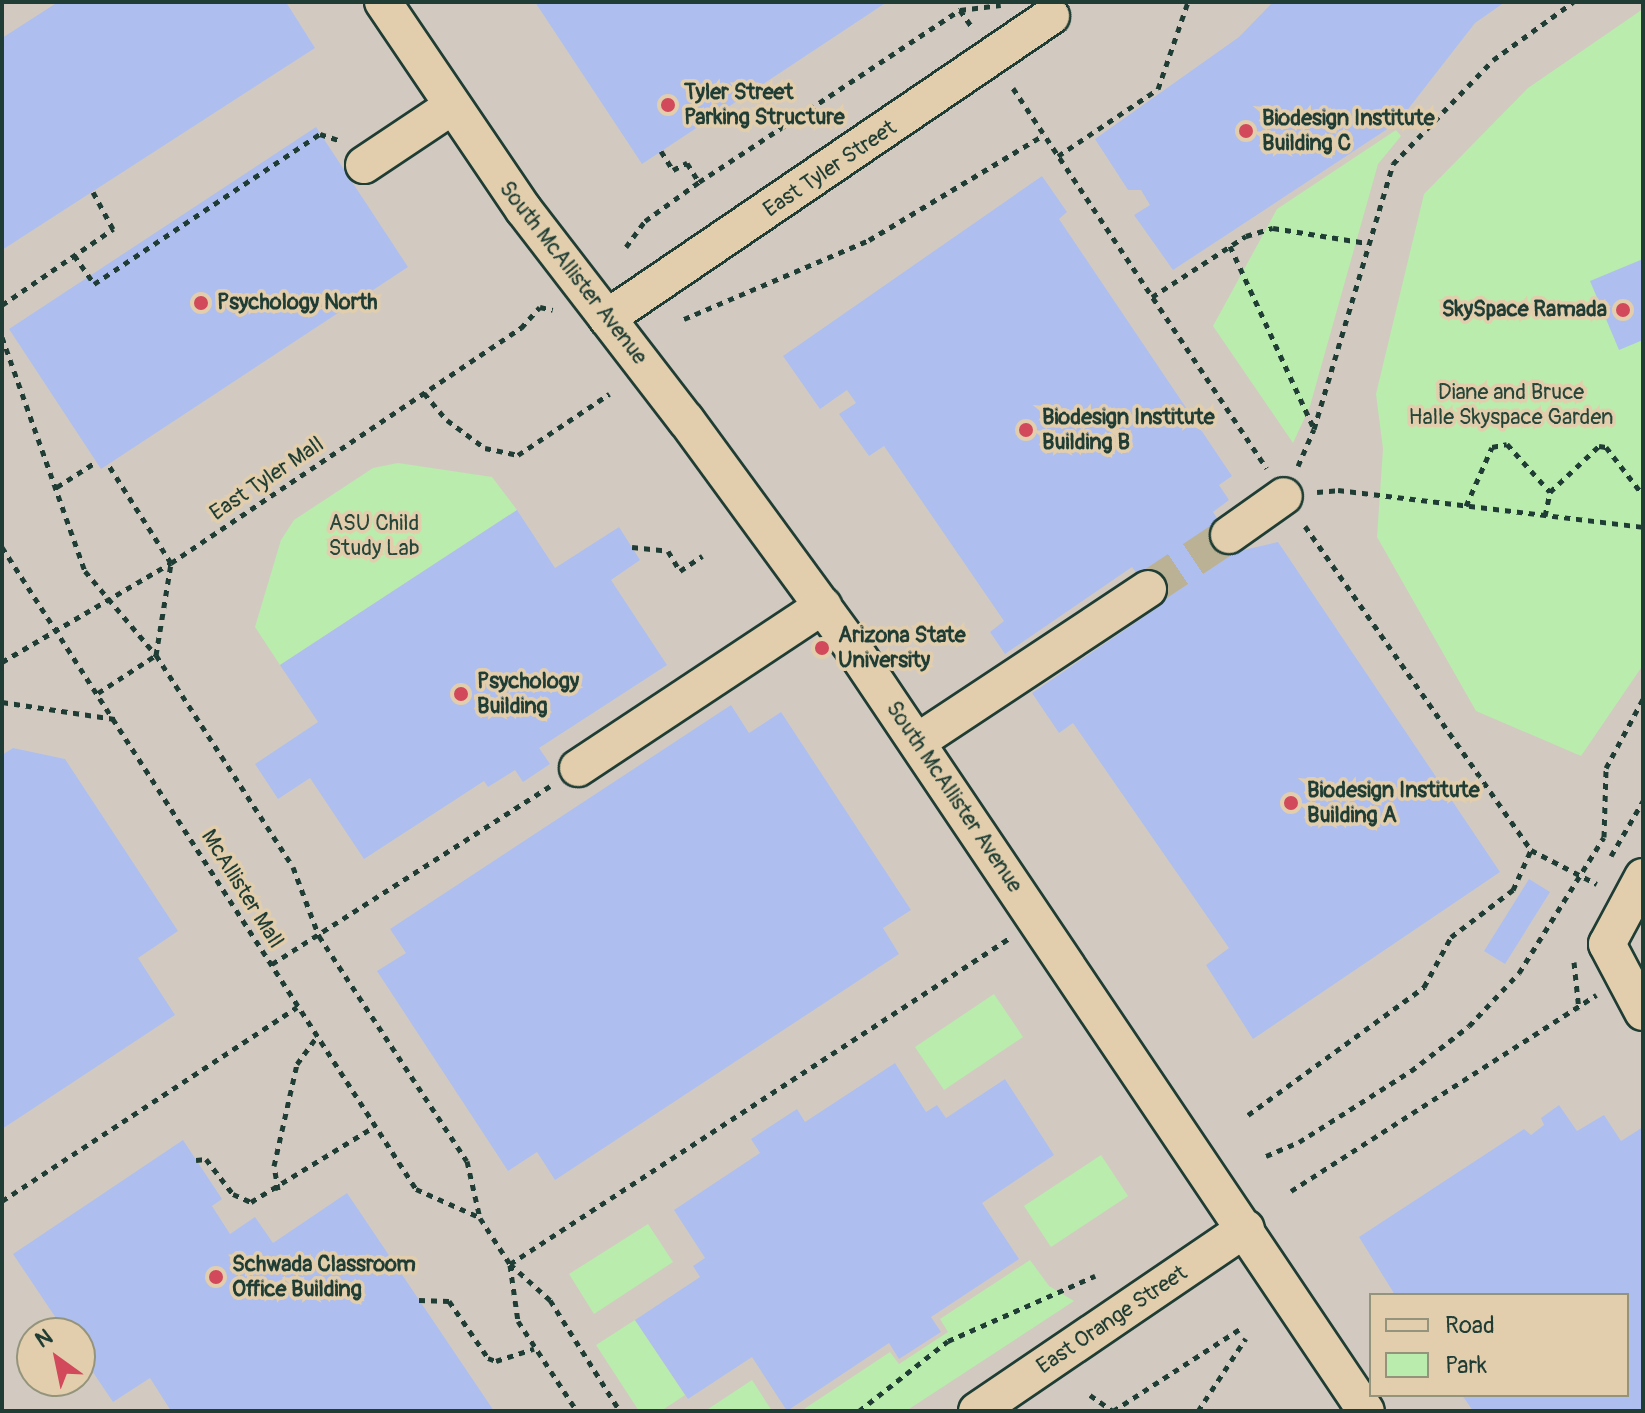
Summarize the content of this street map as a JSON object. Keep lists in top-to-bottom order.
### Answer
{
  "streets": {
    "street": ["East Tyler Street", "South McAllister Avenue", "East Orange Street"],
    "path": ["East Tyler Mall", "McAllister Mall"]
  },
  "crossings": [
    ["East Tyler Street", "South McAllister Avenue"],
    ["South McAllister Avenue", "East Orange Street"],
    ["East Tyler Mall", "McAllister Mall"]
  ],
  "parks": ["Diane and Bruce Halle Skyspace Garden", "ASU Child Study Lab"],
  "places": [
    "Tyler Street Parking Structure",
    "Biodesign Institute Building C",
    "Psychology North",
    "SkySpace Ramada",
    "Biodesign Institute Building B",
    "Arizona State University",
    "Psychology Building",
    "Biodesign Institute Building A",
    "Schwada Classroom Office Building"
  ],
  "legend": ["Road", "Park"],
  "north": "top left"
}
